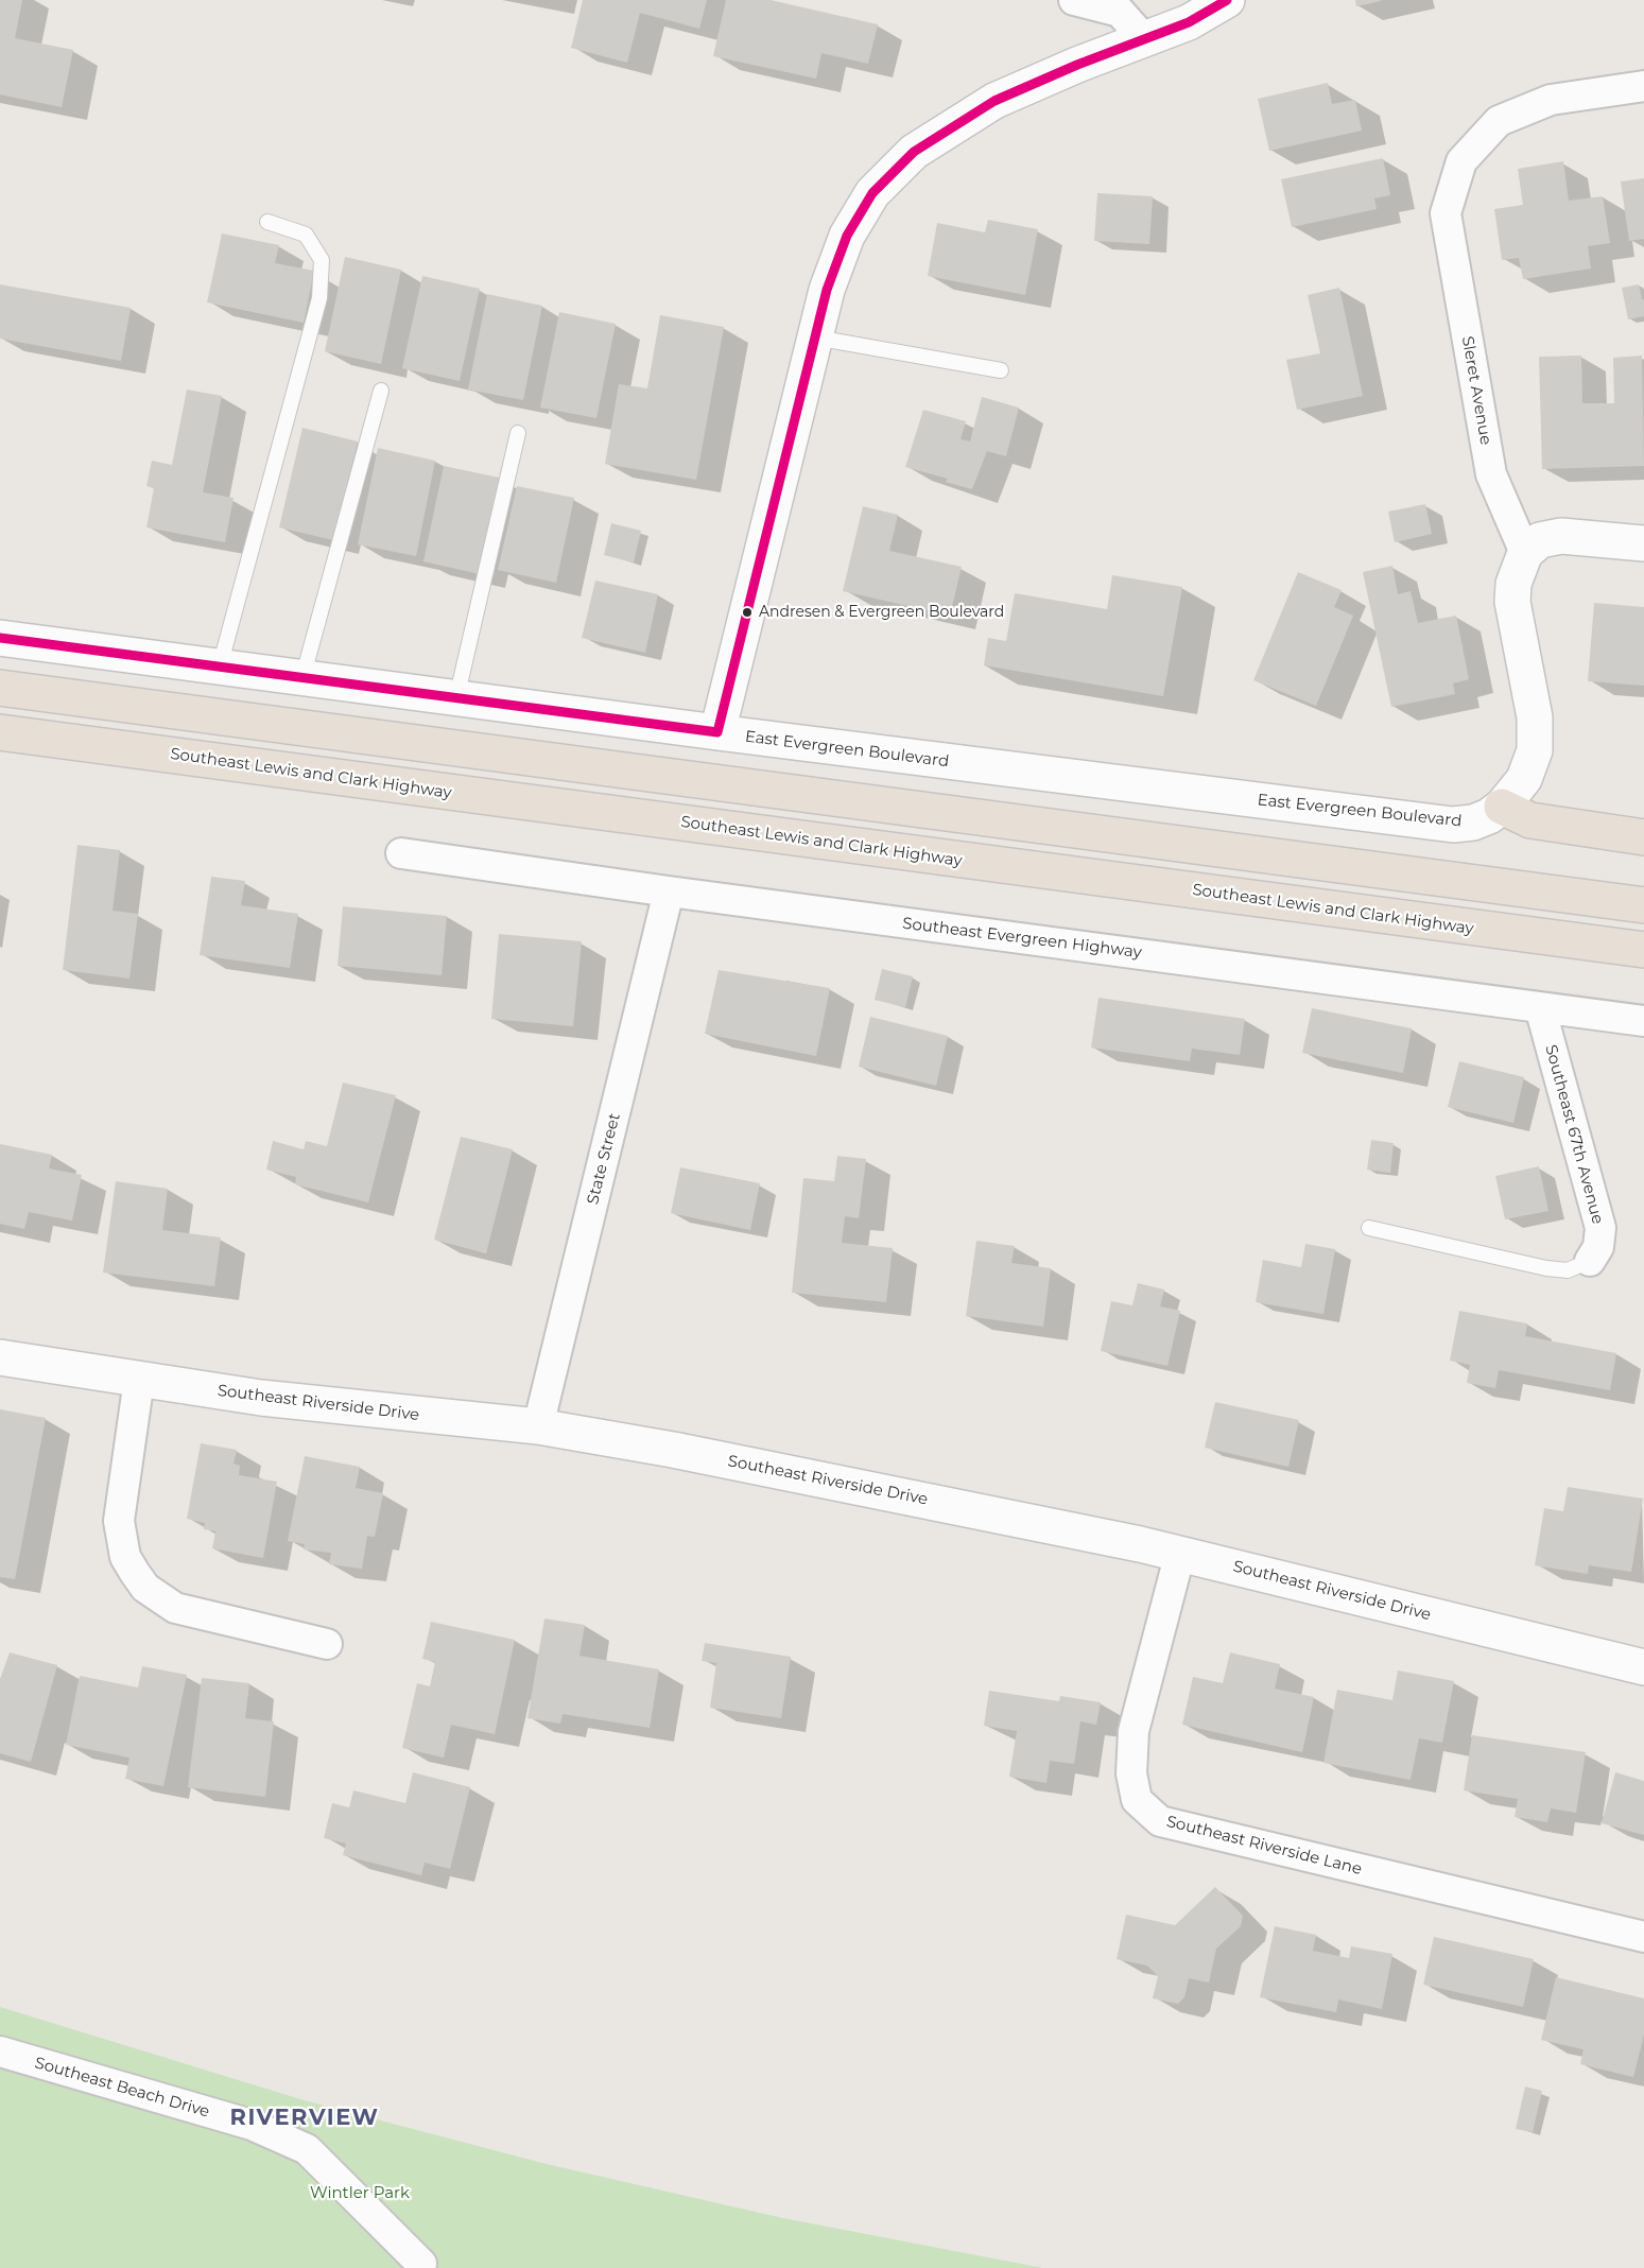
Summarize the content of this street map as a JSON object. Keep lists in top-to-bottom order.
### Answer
{
  "streets": {
    "highway": ["Southeast Lewis and Clark Highway"],
    "street": [
      "Sleret Avenue",
      "East Evergreen Boulevard",
      "Southeast Evergreen Highway",
      "Southeast 67th Avenue",
      "State Street",
      "Southeast Riverside Drive",
      "Southeast Riverside Lane",
      "Southeast Beach Drive"
    ]
  },
  "crossings": [
    ["Southeast Evergreen Highway", "Southeast 67th Avenue"],
    ["Southeast Evergreen Highway", "State Street"],
    ["State Street", "Southeast Riverside Drive"],
    ["Southeast Riverside Drive", "Southeast Riverside Lane"]
  ],
  "districts": ["RIVERVIEW"],
  "parks": ["Wintler Park"],
  "places": ["Andresen & Evergreen Boulevard"]
}
